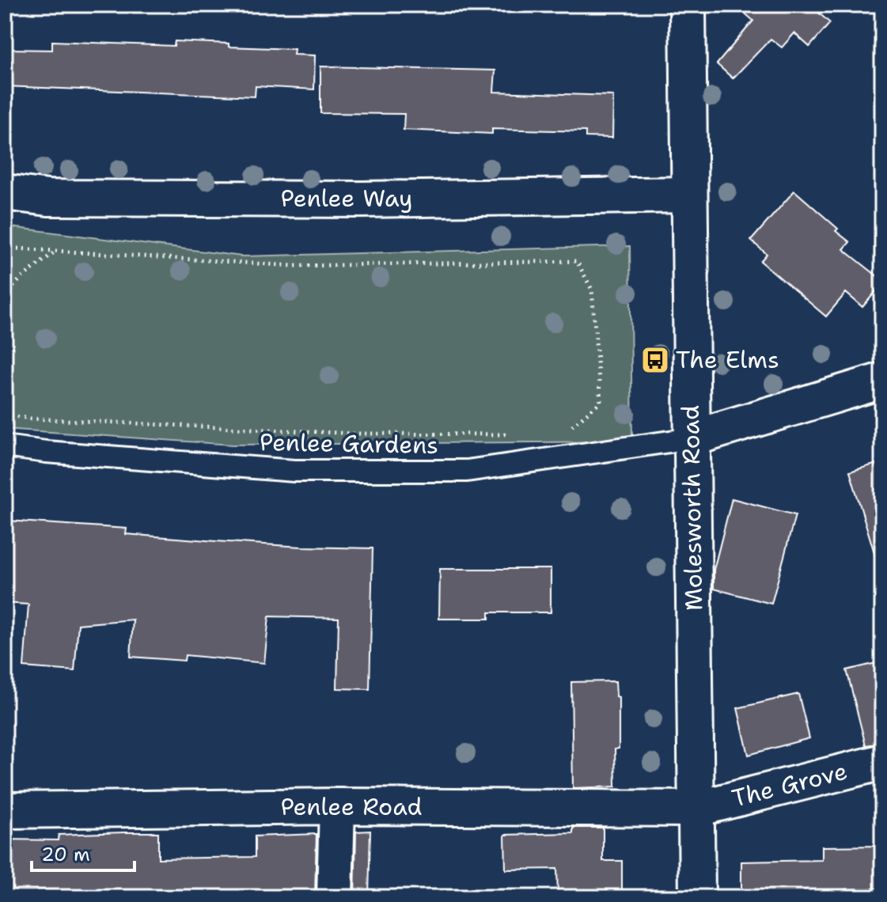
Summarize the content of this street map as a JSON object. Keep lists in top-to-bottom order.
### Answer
{
  "streets": {
    "street": [
      "Penlee Way",
      "Molesworth Road",
      "The Grove",
      "Penlee Road"
    ],
    "lane": ["Penlee Gardens"]
  },
  "crossings": [
    ["Penlee Way", "Molesworth Road"],
    ["Penlee Gardens", "Molesworth Road"],
    ["Molesworth Road", "The Grove"],
    ["Molesworth Road", "Penlee Road"],
    ["The Grove", "Penlee Road"]
  ],
  "places": {
    "bus stop": ["The Elms"]
  },
  "scale_bar": "20 m"
}
